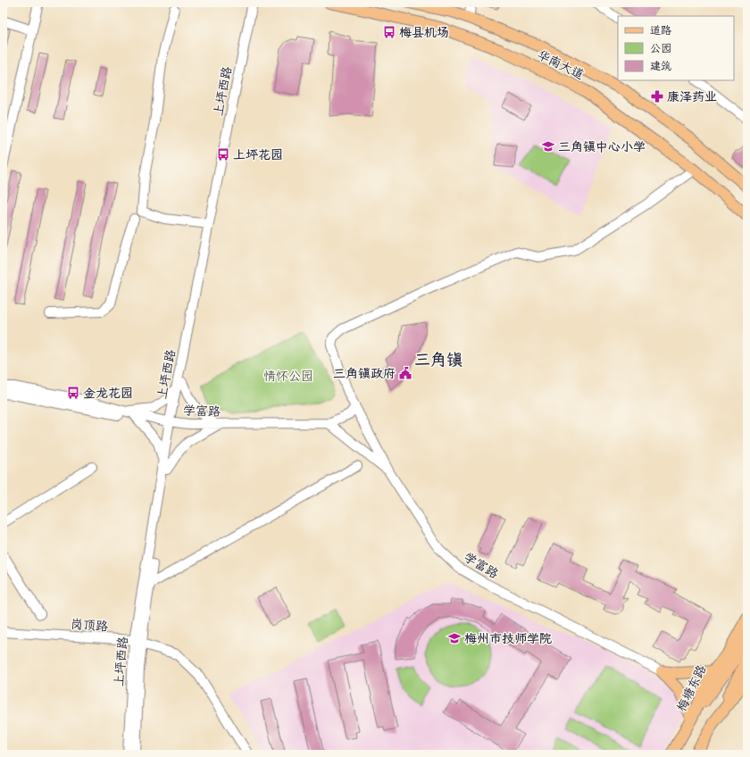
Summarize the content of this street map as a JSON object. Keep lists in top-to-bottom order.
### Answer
{
  "streets": {
    "main road": ["华南大道", "梅塘东路"],
    "street": ["上坪西路", "学富路", "岗顶路"]
  },
  "crossings": [
    ["华南大道", "学富路"],
    ["上坪西路", "学富路"],
    ["上坪西路", "岗顶路"]
  ],
  "districts": ["三角镇"],
  "parks": ["情怀公园"],
  "places": {
    "bus stop": ["梅县机场", "上坪花园", "金龙花园"],
    "pharmacy": ["康泽药业"],
    "school or university": ["三角镇中心小学", "梅州市技师学院"],
    "public building": ["三角镇政府"]
  },
  "legend": ["道路", "公园", "建筑"]
}
